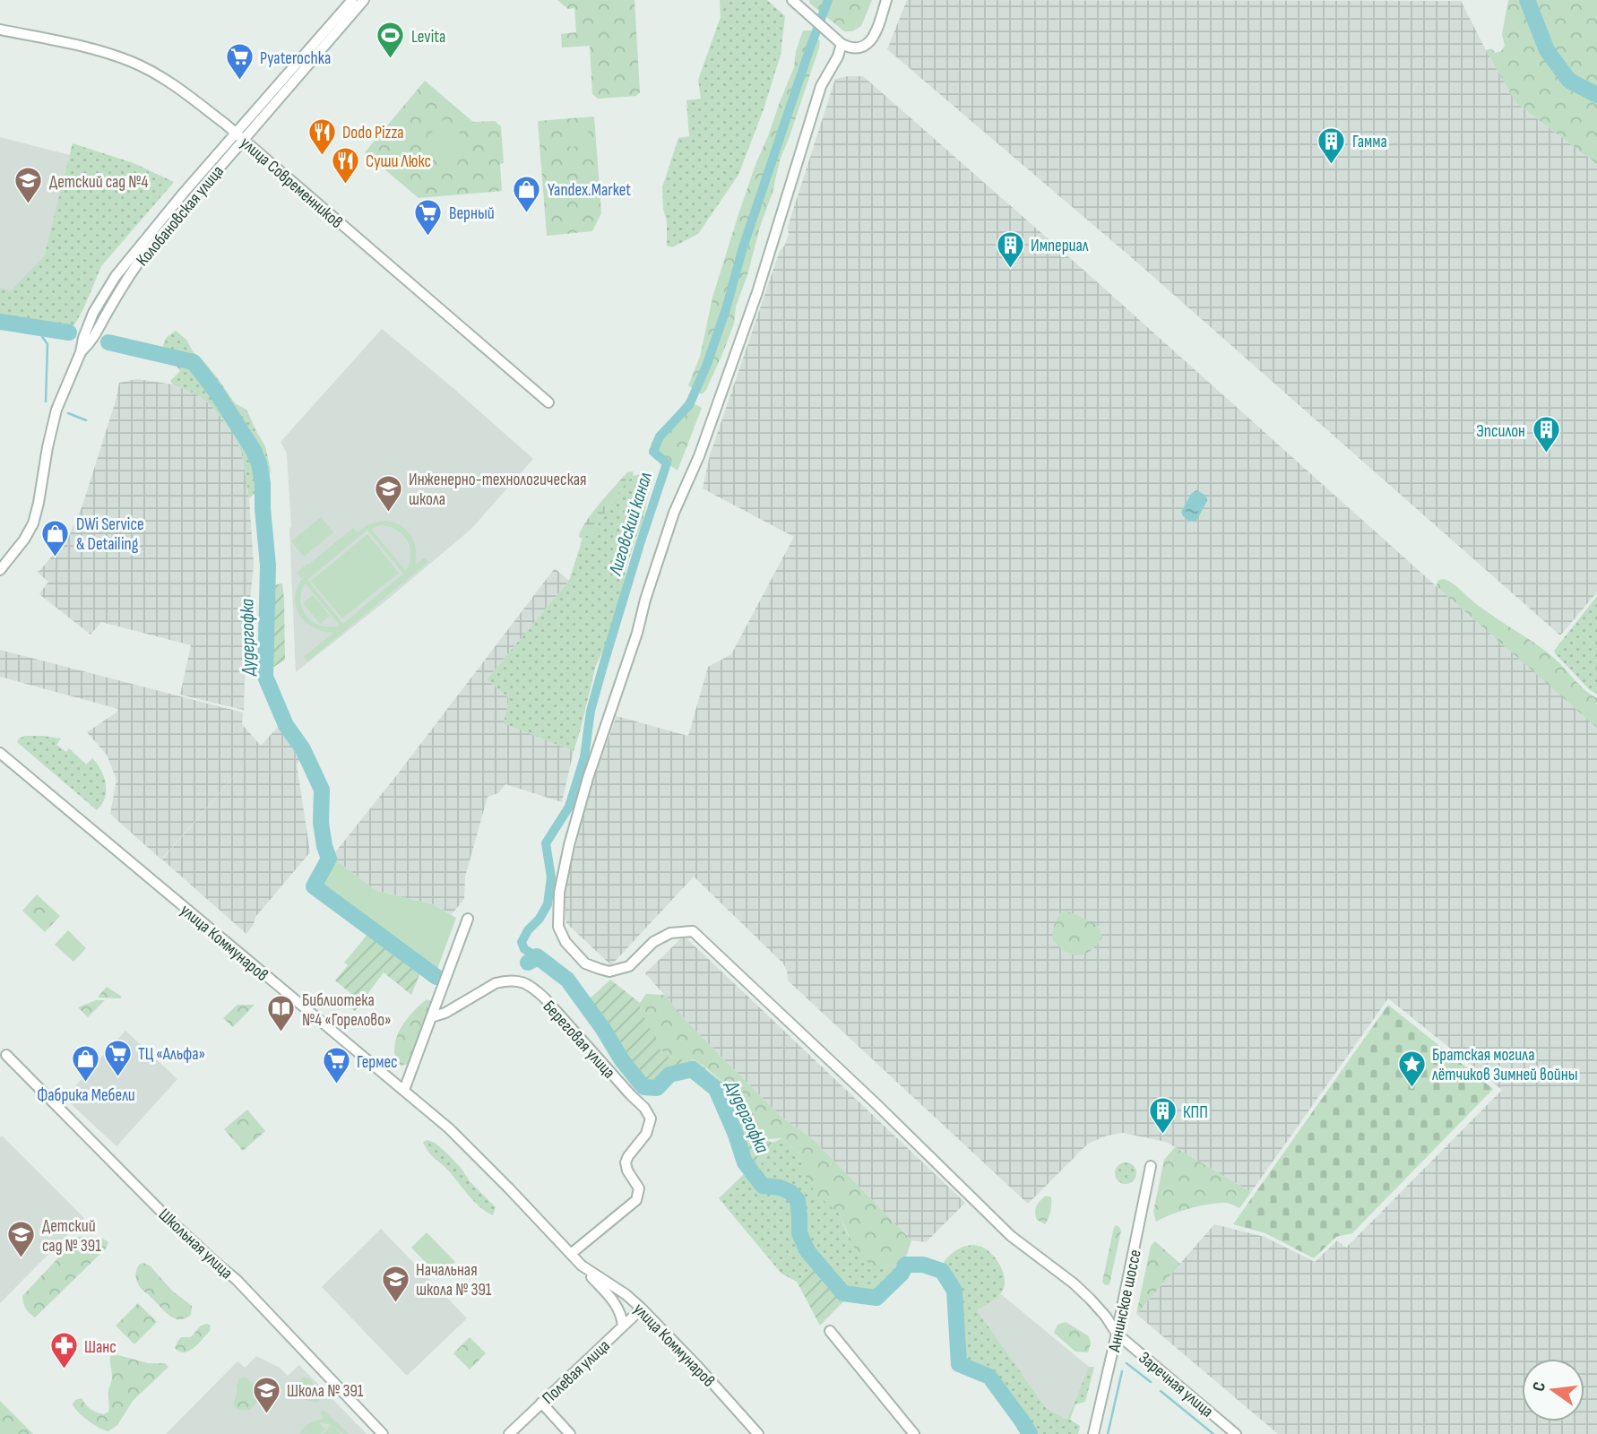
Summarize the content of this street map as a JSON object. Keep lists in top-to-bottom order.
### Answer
{
  "streets": {
    "street": [
      "улица Современников",
      "Колобановская улица",
      "улица Коммунаров",
      "Береговая улица",
      "Школьная улица",
      "Аннинское шоссе",
      "Полевая улица",
      "Заречная улица"
    ]
  },
  "crossings": [
    ["улица Современников", "Колобановская улица"],
    ["улица Коммунаров", "Береговая улица"],
    ["улица Коммунаров", "Полевая улица"],
    ["Аннинское шоссе", "Заречная улица"]
  ],
  "water": ["Лиговский канал", "Дудергофка"],
  "places": {
    "sports": ["Levita"],
    "supermarket": [
      "Pyaterochka",
      "Верный",
      "ТЦ «Альфа»",
      "Гермес"
    ],
    "restaurant": ["Dodo Pizza", "Суши Люкс"],
    "building": [
      "Гамма",
      "Империал",
      "Эпсилон",
      "КПП"
    ],
    "school or university": [
      "Детский сад №4",
      "Инженерно-технологическая школа",
      "Детский сад № 391",
      "Начальная школа № 391",
      "Школа № 391"
    ],
    "shop": ["Yandex.Market", "DWi Service & Detailing", "Фабрика Мебели"],
    "library": ["Библиотека №4 «Горелово»"],
    "place": ["Братская могила лётчиков Зимней войны"],
    "pharmacy": ["Шанс"]
  },
  "north": "left"
}
